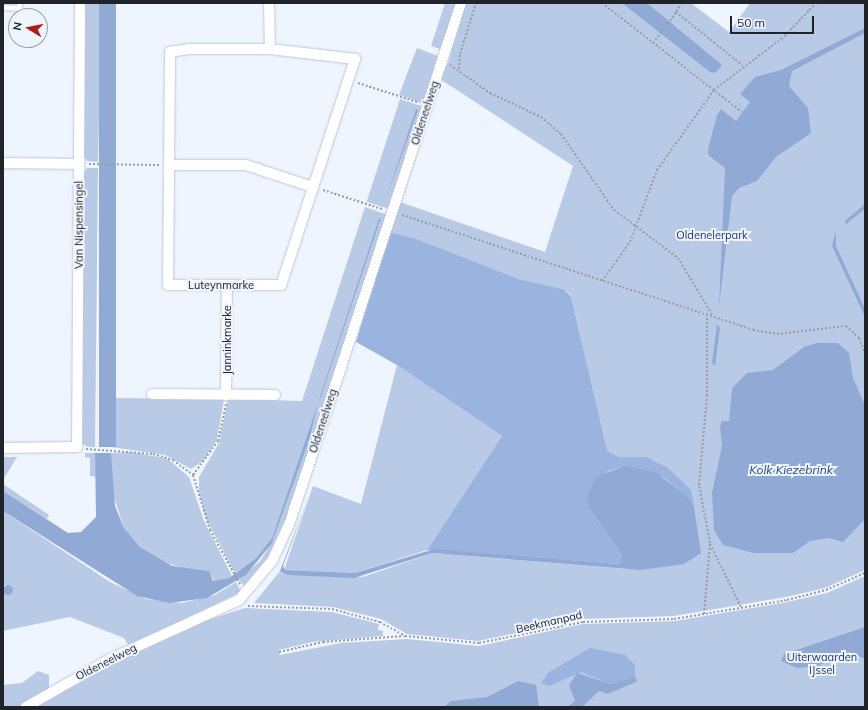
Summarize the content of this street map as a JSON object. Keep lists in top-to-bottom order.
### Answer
{
  "streets": {
    "street": [
      "Oldeneelweg",
      "Van Nispensingel",
      "Luteynmarke",
      "Janninkmarke"
    ],
    "path": ["Beekmanpad"]
  },
  "crossings": [
    ["Oldeneelweg", "Beekmanpad"],
    ["Luteynmarke", "Janninkmarke"]
  ],
  "water": ["Kolk Kiezebrink"],
  "parks": ["Oldenelerpark", "Uiterwaarden IJssel"],
  "scale_bar": "50 m",
  "north": "left"
}
